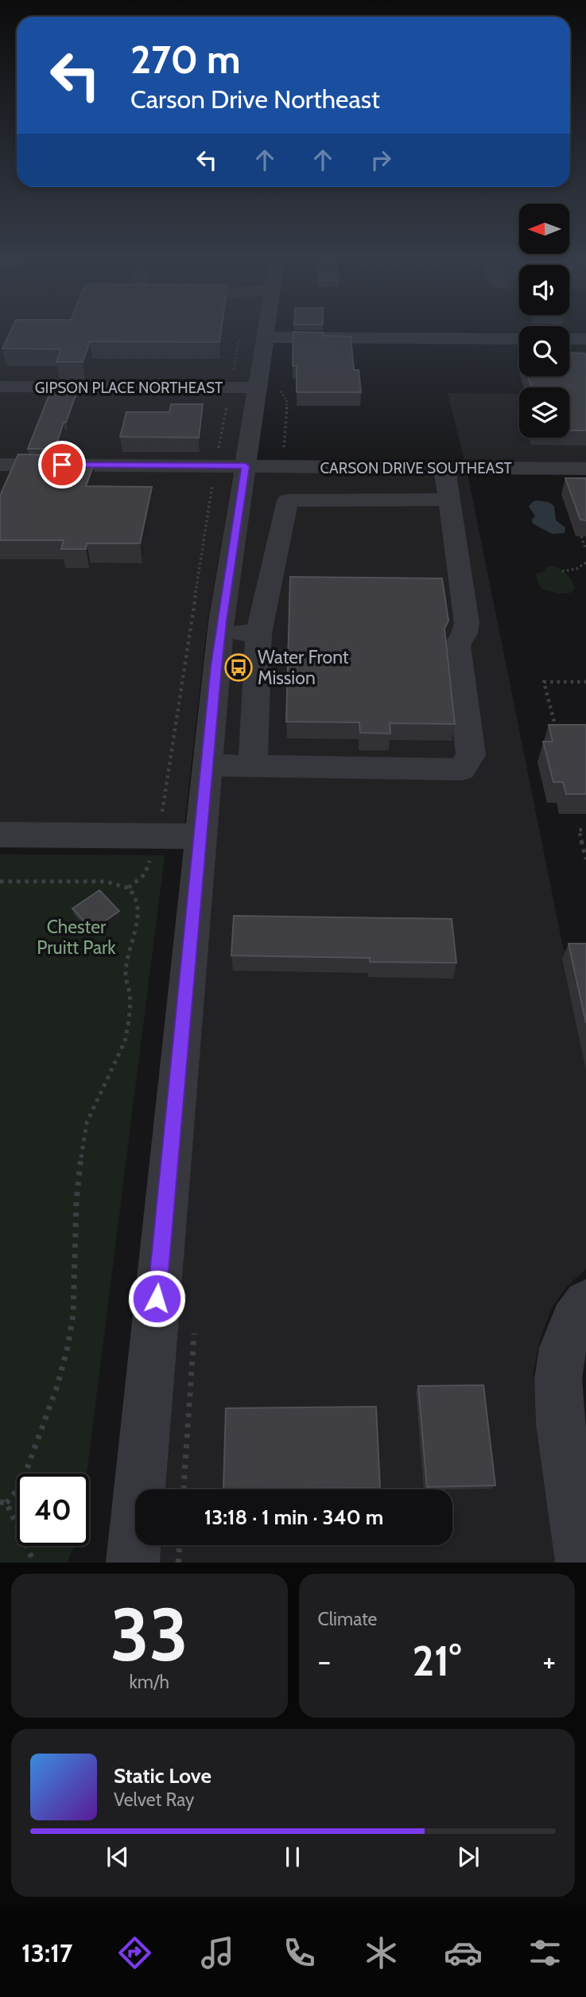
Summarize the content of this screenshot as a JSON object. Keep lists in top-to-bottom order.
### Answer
{
  "streets": {
    "street": ["GIPSON PLACE NORTHEAST", "CARSON DRIVE SOUTHEAST"]
  },
  "parks": ["Chester Pruitt Park"],
  "places": {
    "bus stop": ["Water Front Mission"]
  },
  "north": "left",
  "page": {
    "turn": ["270 m", "Carson Drive Northeast"],
    "limit": "40",
    "trip": "13:18 · 1 min · 340 m",
    "tile": [
      ["33", "km/h"],
      "Climate"
    ],
    "heat": ["−", "21°", "+"],
    "song": ["Static Love", "Velvet Ray"],
    "tabs": "13:17"
  }
}
